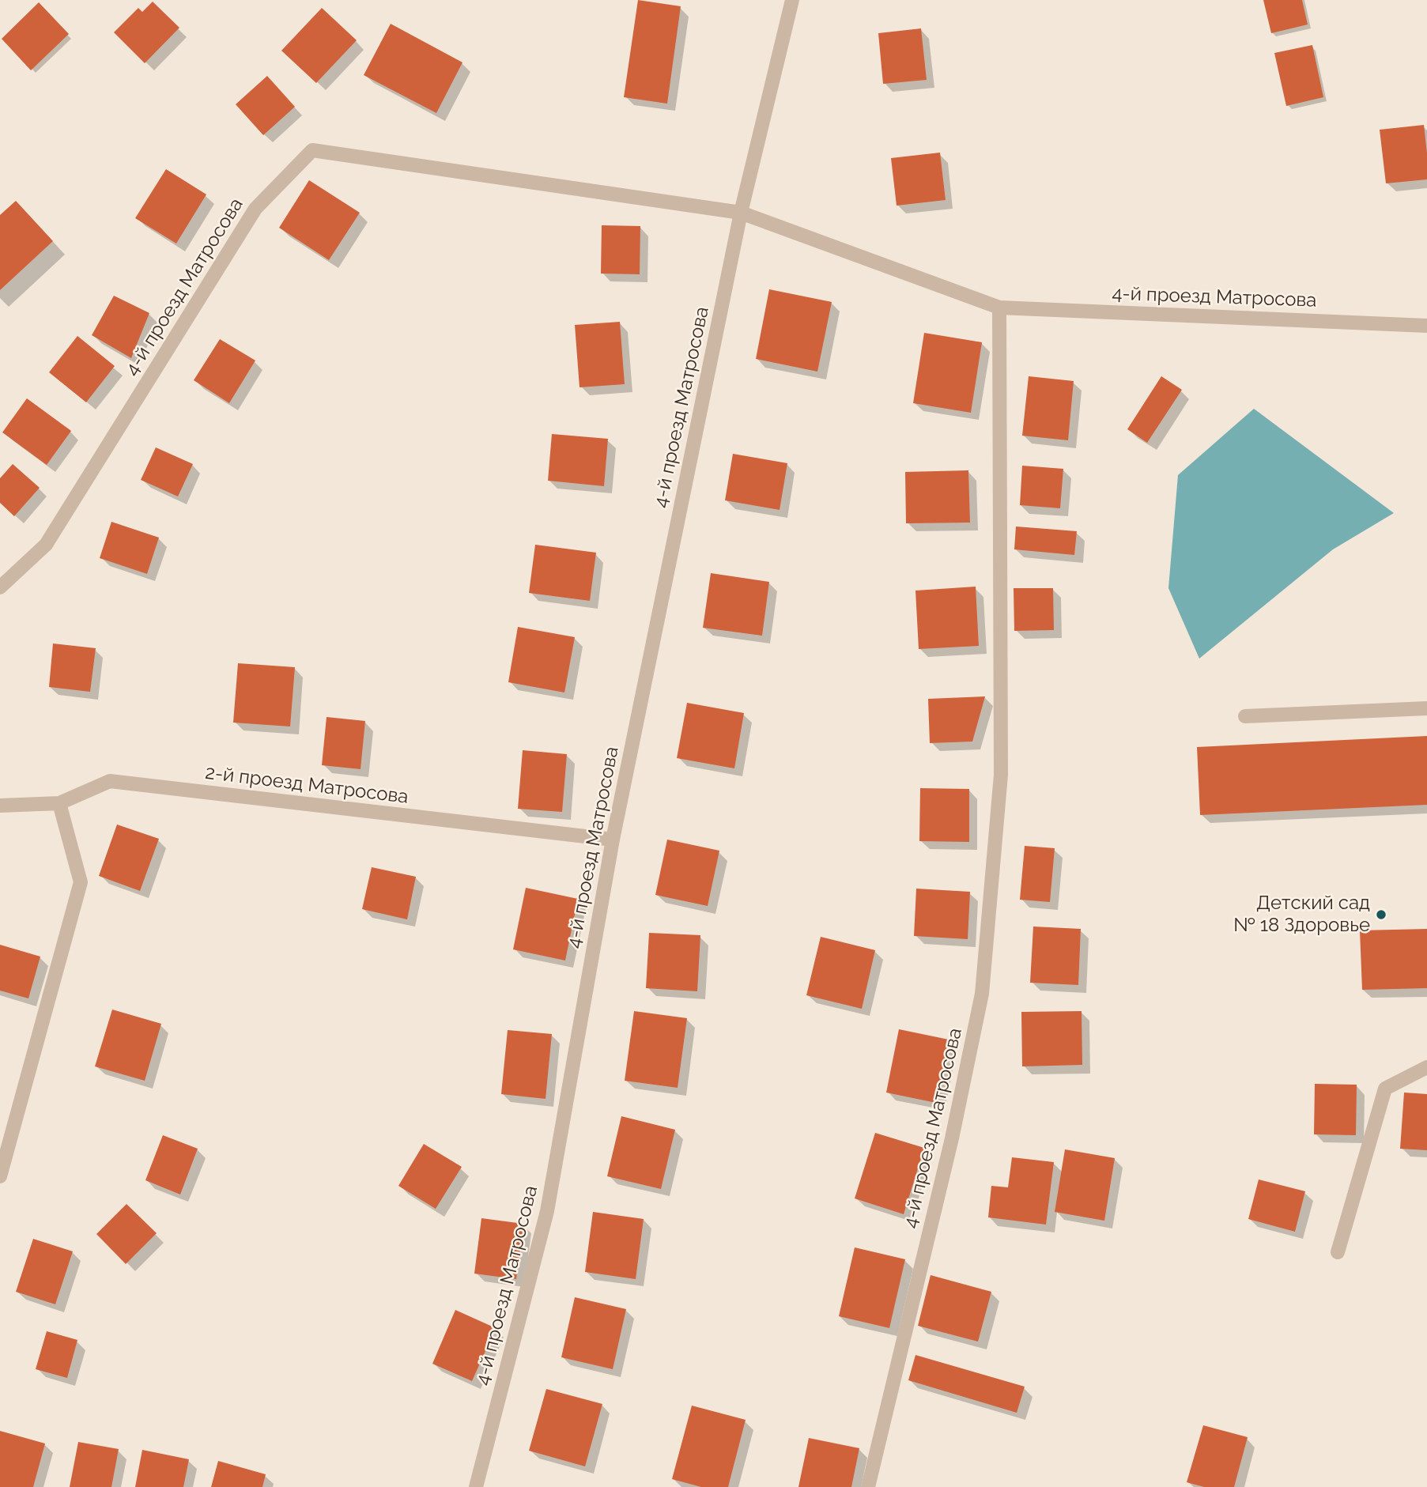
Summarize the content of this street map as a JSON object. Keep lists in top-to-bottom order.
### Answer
{
  "streets": {
    "street": ["4-й проезд Матросова", "2-й проезд Матросова"]
  },
  "crossings": [
    ["4-й проезд Матросова", "2-й проезд Матросова"]
  ],
  "places": ["Детский сад № 18 Здоровье"]
}
